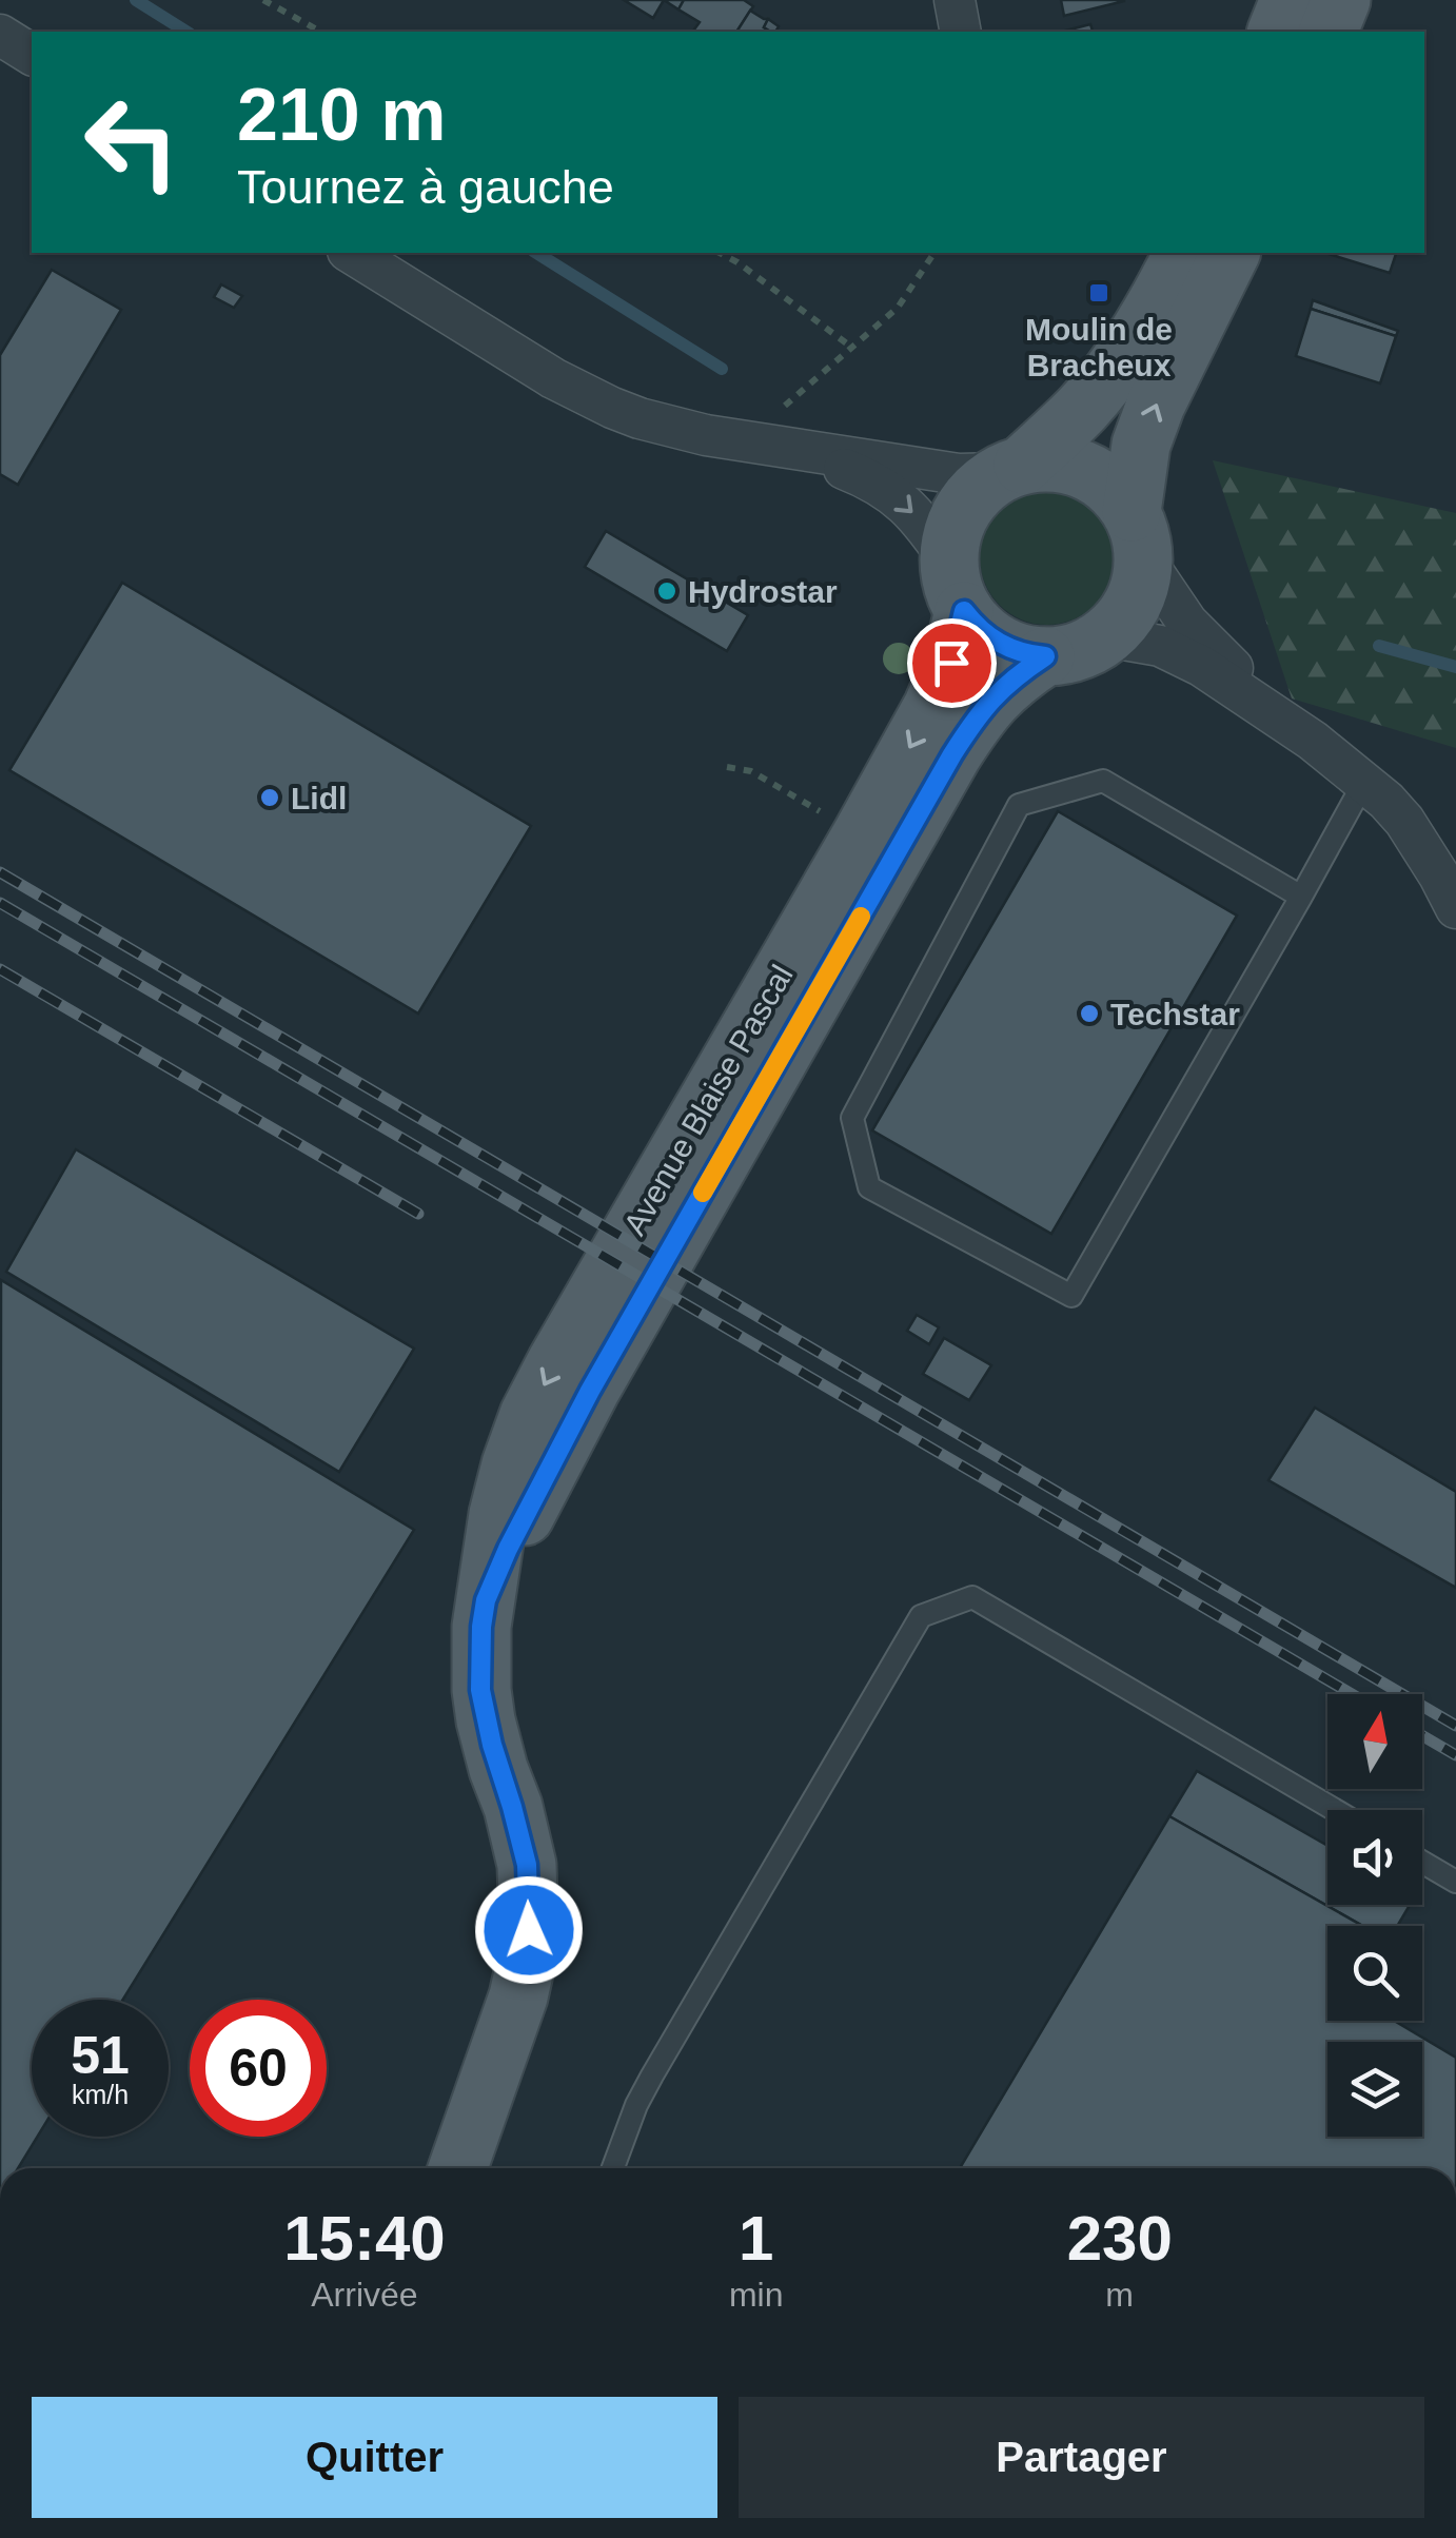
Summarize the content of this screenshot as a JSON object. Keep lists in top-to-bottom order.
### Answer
{
  "streets": {
    "main road": ["Avenue Blaise Pascal"]
  },
  "places": {
    "transit": ["Moulin de Bracheux"],
    "other": ["Hydrostar", "Lidl", "Techstar"]
  },
  "north": "top",
  "page": {
    "turn": ["210 m", "Tournez à gauche"],
    "speed": "51 km/h",
    "limit": "60",
    "eta": [
      "15:40",
      "Arrivée",
      "1",
      "min",
      "230",
      "m"
    ],
    "buttons": ["Quitter", "Partager"]
  }
}
